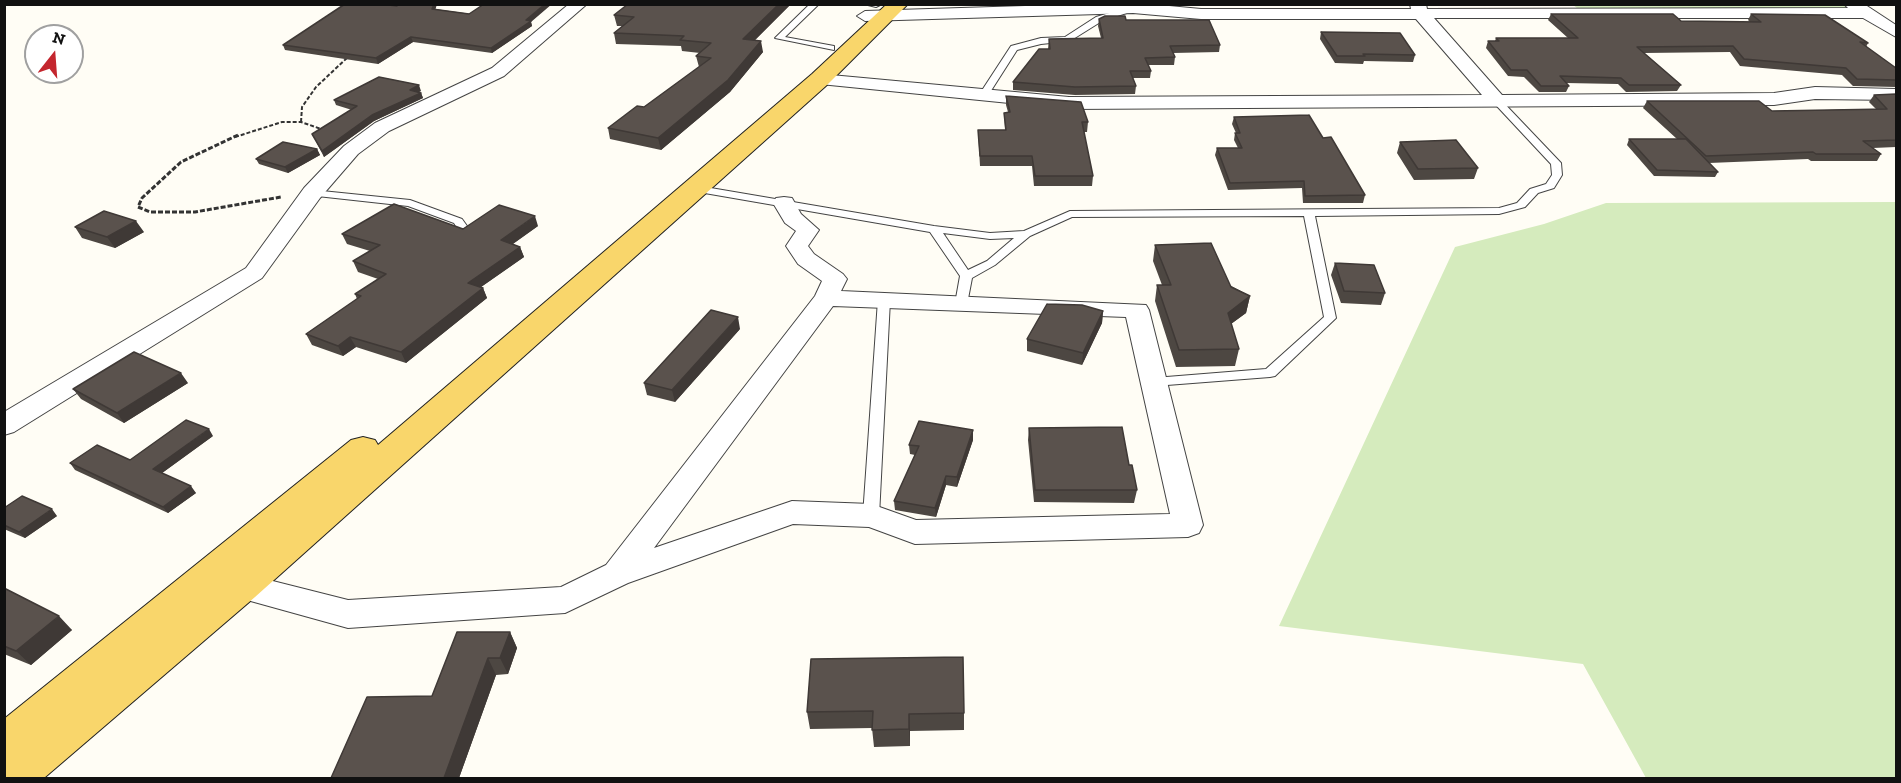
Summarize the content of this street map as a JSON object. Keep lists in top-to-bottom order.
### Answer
{
  "north": "top"
}
